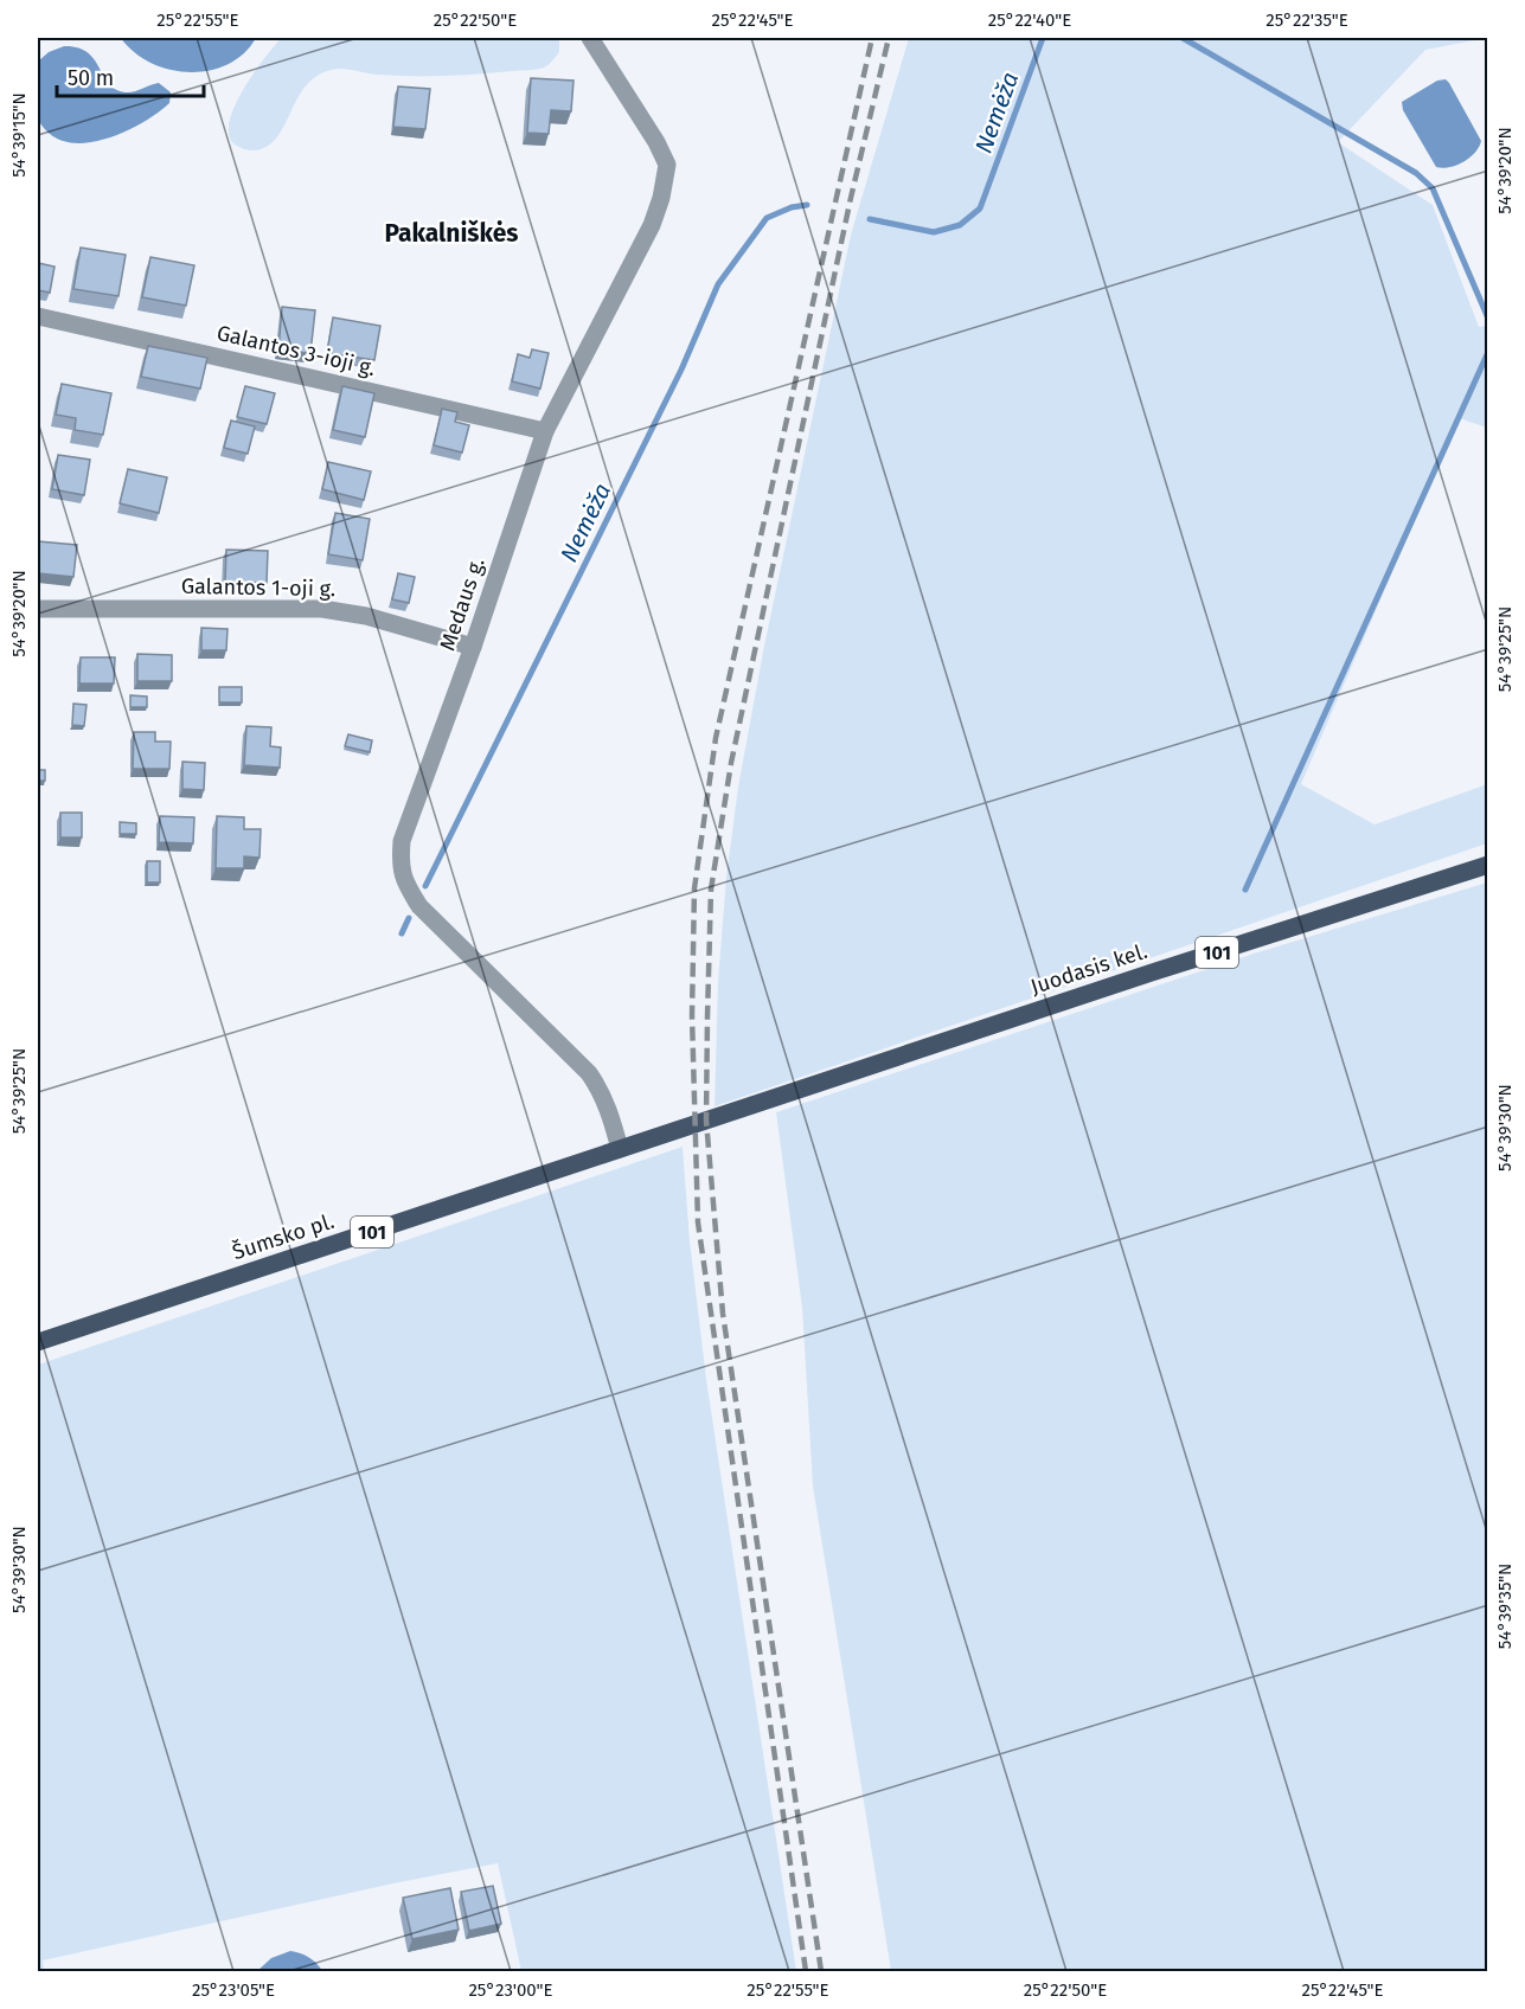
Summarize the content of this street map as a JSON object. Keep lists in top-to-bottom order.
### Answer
{
  "streets": {
    "main road": ["101", "Juodasis kel.", "Šumsko pl."],
    "street": ["Galantos 3-ioji g.", "Galantos 1-oji g.", "Medaus g."]
  },
  "crossings": [
    ["Galantos 3-ioji g.", "Medaus g."],
    ["Galantos 1-oji g.", "Medaus g."],
    ["Medaus g.", "Šumsko pl."],
    ["Juodasis kel.", "Šumsko pl."]
  ],
  "districts": ["Pakalniškės"],
  "water": ["Nemėža"],
  "scale_bar": "50 m",
  "coordinates": [
    "25°22'55\"E",
    "25°22'50\"E",
    "25°22'45\"E",
    "25°22'40\"E",
    "25°22'35\"E",
    "54°39'15\"N",
    "54°39'20\"N",
    "54°39'25\"N",
    "54°39'30\"N",
    "54°39'35\"N",
    "25°23'05\"E",
    "25°23'00\"E"
  ]
}
